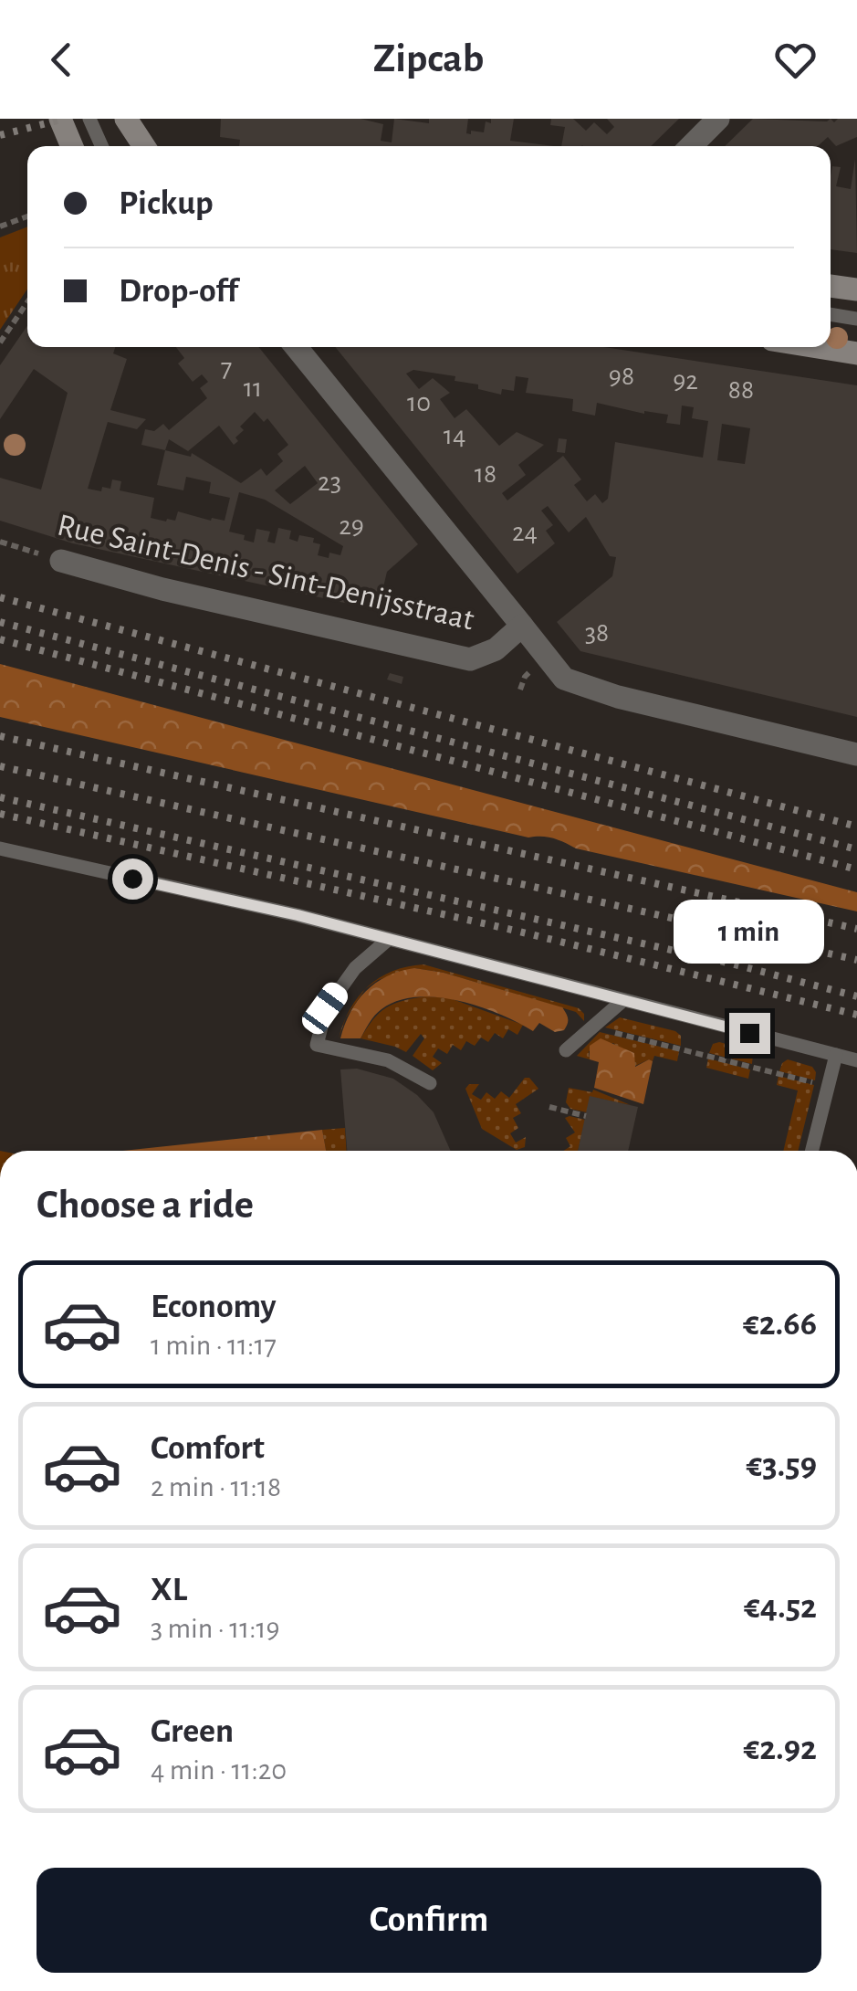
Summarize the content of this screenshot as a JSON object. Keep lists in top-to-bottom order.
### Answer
{
  "streets": {
    "street": ["Rue Saint-Denis - Sint-Denijsstraat"]
  },
  "house_numbers": [
    "7",
    "98",
    "92",
    "11",
    "88",
    "10",
    "14",
    "18",
    "23",
    "29",
    "24",
    "38"
  ],
  "page": {
    "header": "Zipcab",
    "banner": ["Pickup", "Drop-off"],
    "bubble": "1 min",
    "heading": "Choose a ride",
    "list": [
      {
        "name": "Economy",
        "note": "1 min · 11:17",
        "value": "€2.66"
      },
      {
        "name": "Comfort",
        "note": "2 min · 11:18",
        "value": "€3.59"
      },
      {
        "name": "XL",
        "note": "3 min · 11:19",
        "value": "€4.52"
      },
      {
        "name": "Green",
        "note": "4 min · 11:20",
        "value": "€2.92"
      }
    ],
    "buttons": "Confirm"
  }
}
